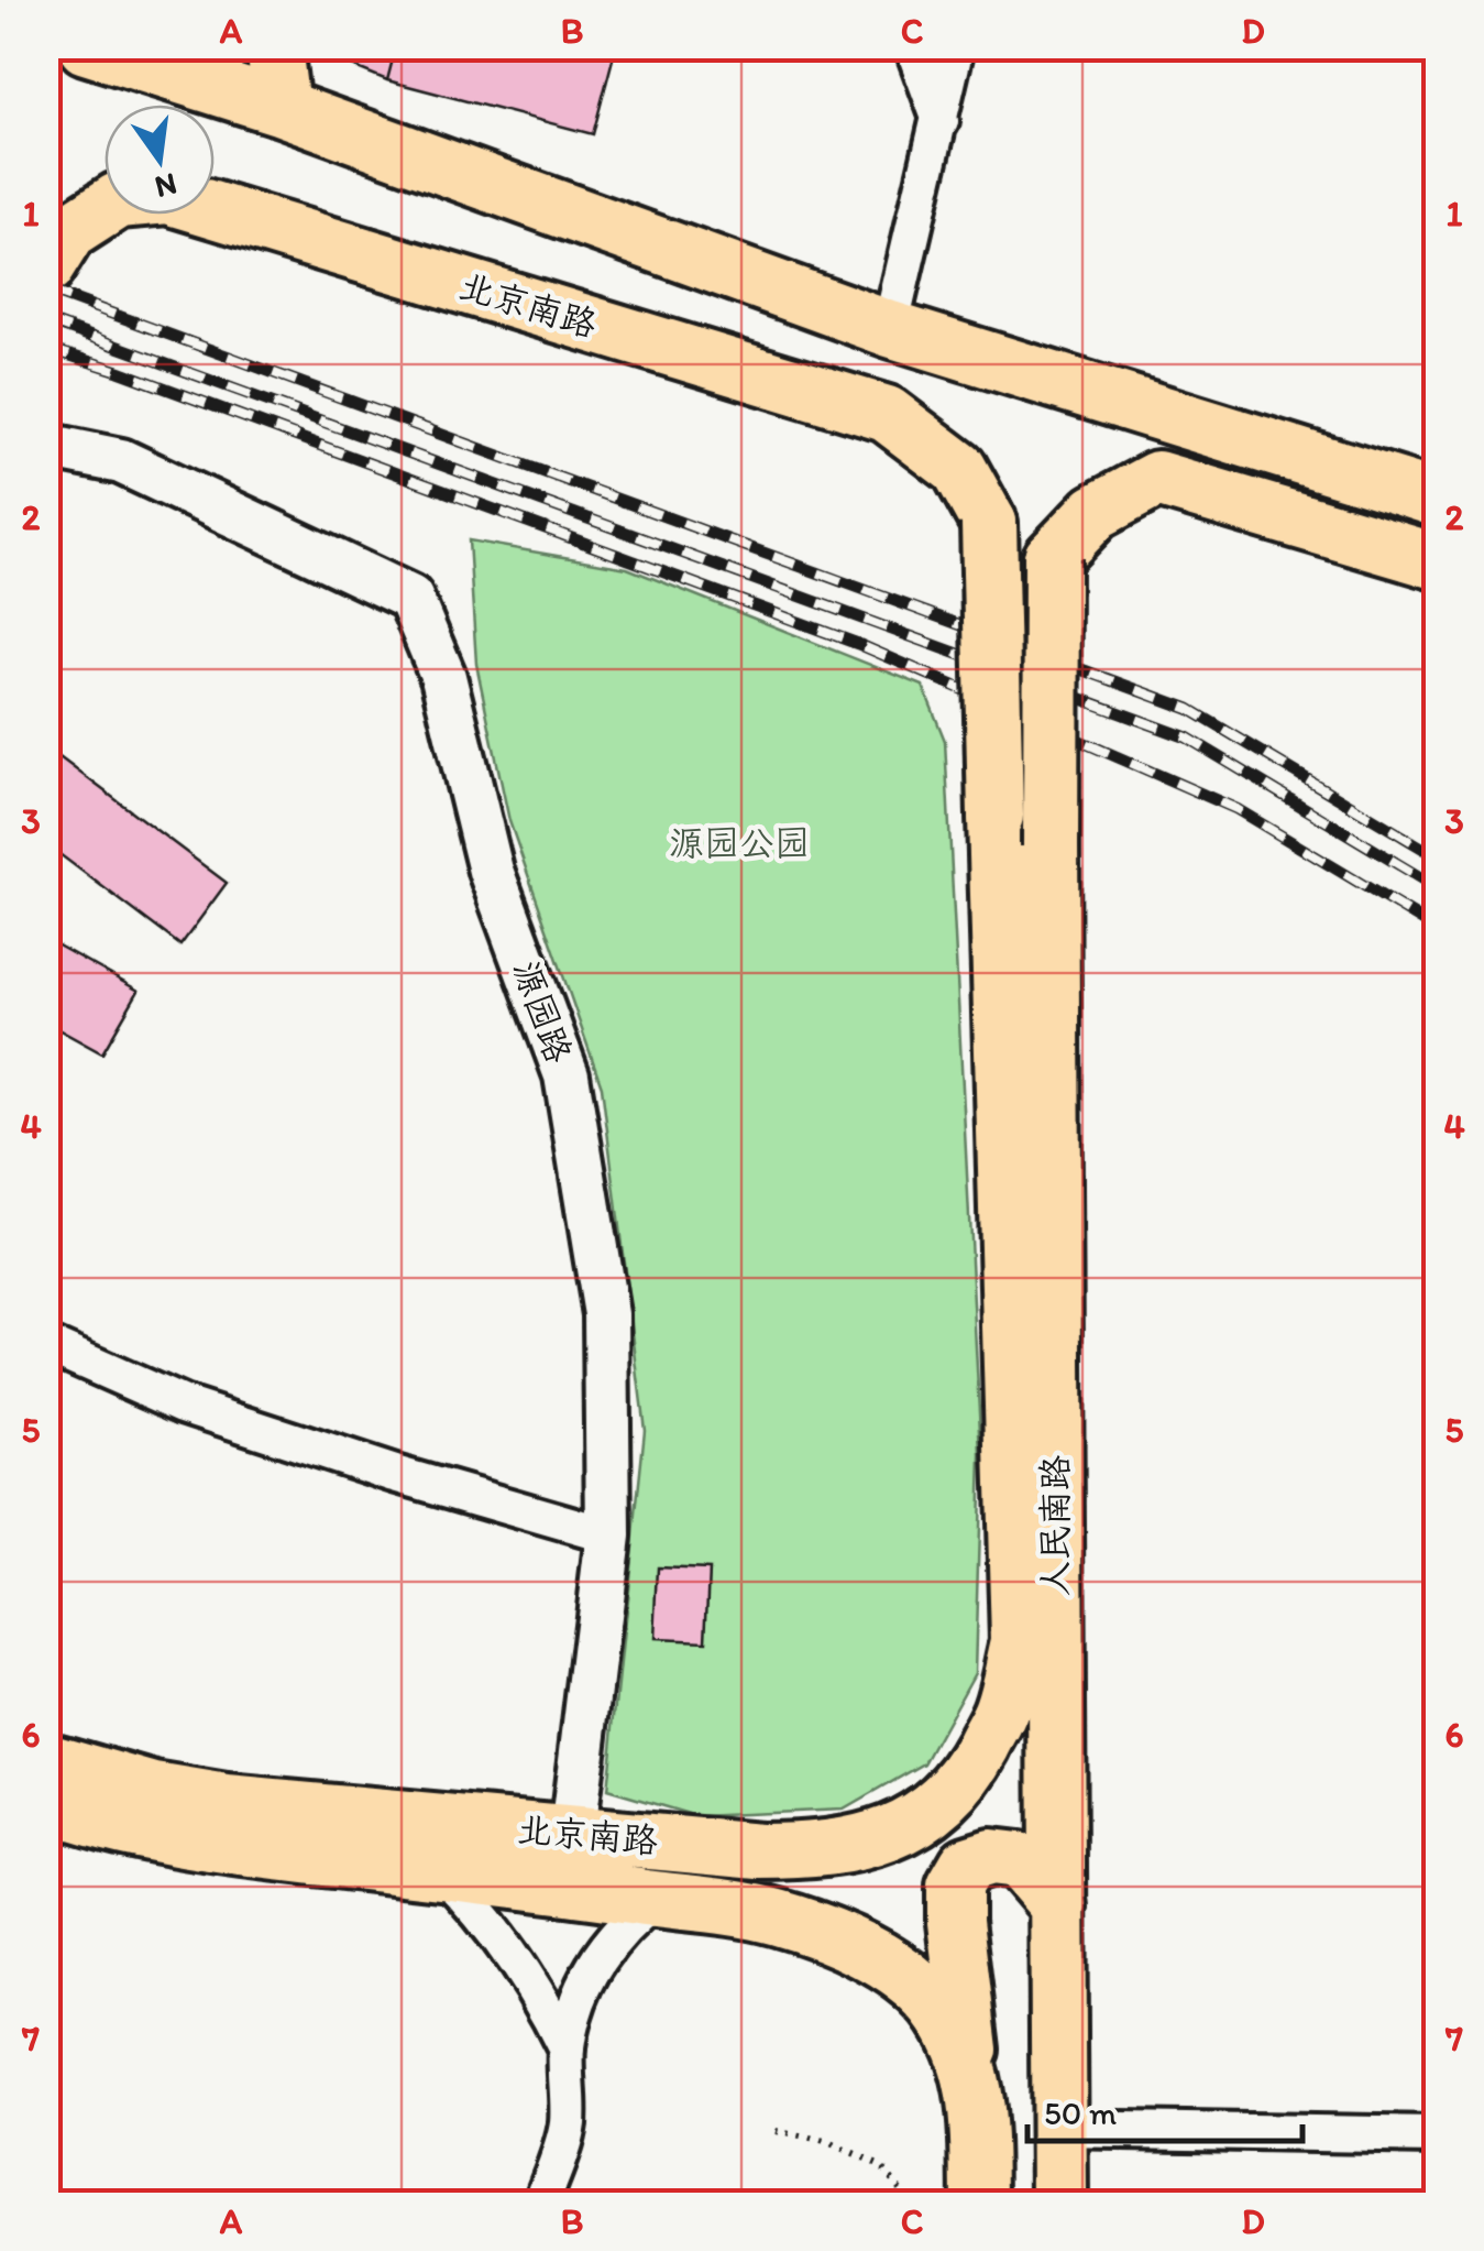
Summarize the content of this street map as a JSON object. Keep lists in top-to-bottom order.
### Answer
{
  "streets": {
    "main road": ["北京南路", "人民南路"],
    "street": ["源园路"]
  },
  "crossings": [
    ["北京南路", "源园路"],
    ["北京南路", "人民南路"]
  ],
  "parks": ["源园公园"],
  "scale_bar": "50 m",
  "north": "bottom",
  "grid": {
    "columns": [
      "A",
      "B",
      "C",
      "D"
    ],
    "rows": [
      "1",
      "2",
      "3",
      "4",
      "5",
      "6",
      "7"
    ]
  }
}
